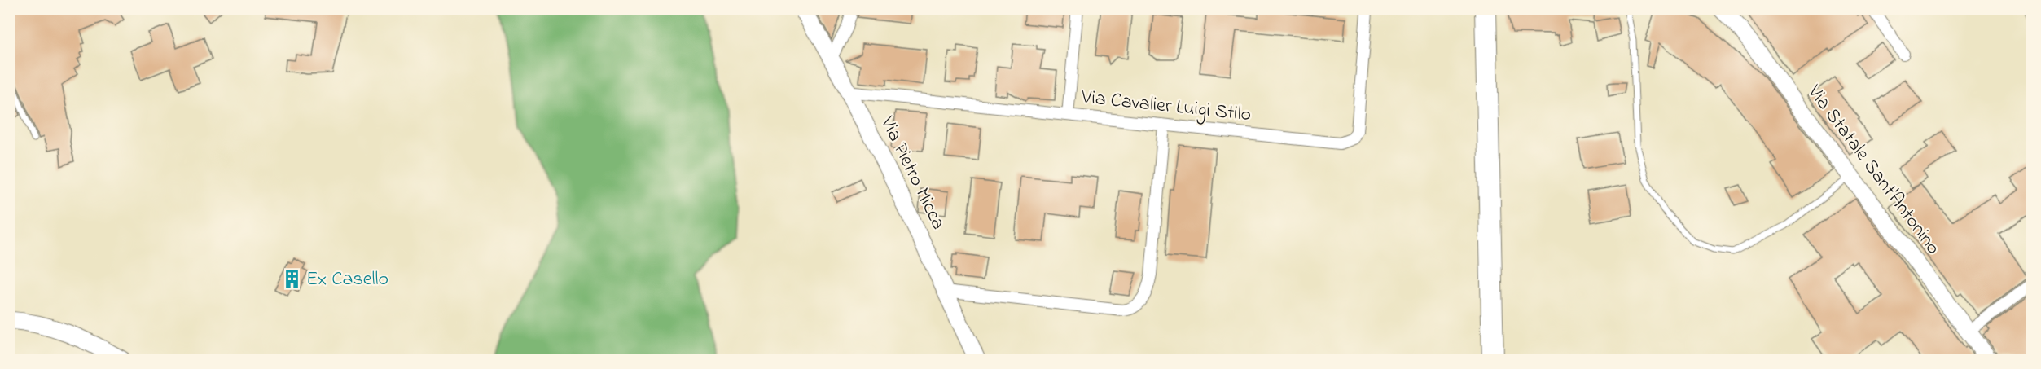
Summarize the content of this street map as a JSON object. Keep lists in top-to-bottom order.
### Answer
{
  "streets": {
    "street": ["Via Cavalier Luigi Stilo", "Via Statale Sant'Antonino", "Via Pietro Micca"]
  },
  "crossings": [
    ["Via Cavalier Luigi Stilo", "Via Pietro Micca"]
  ],
  "places": {
    "building": ["Ex Casello"]
  }
}
